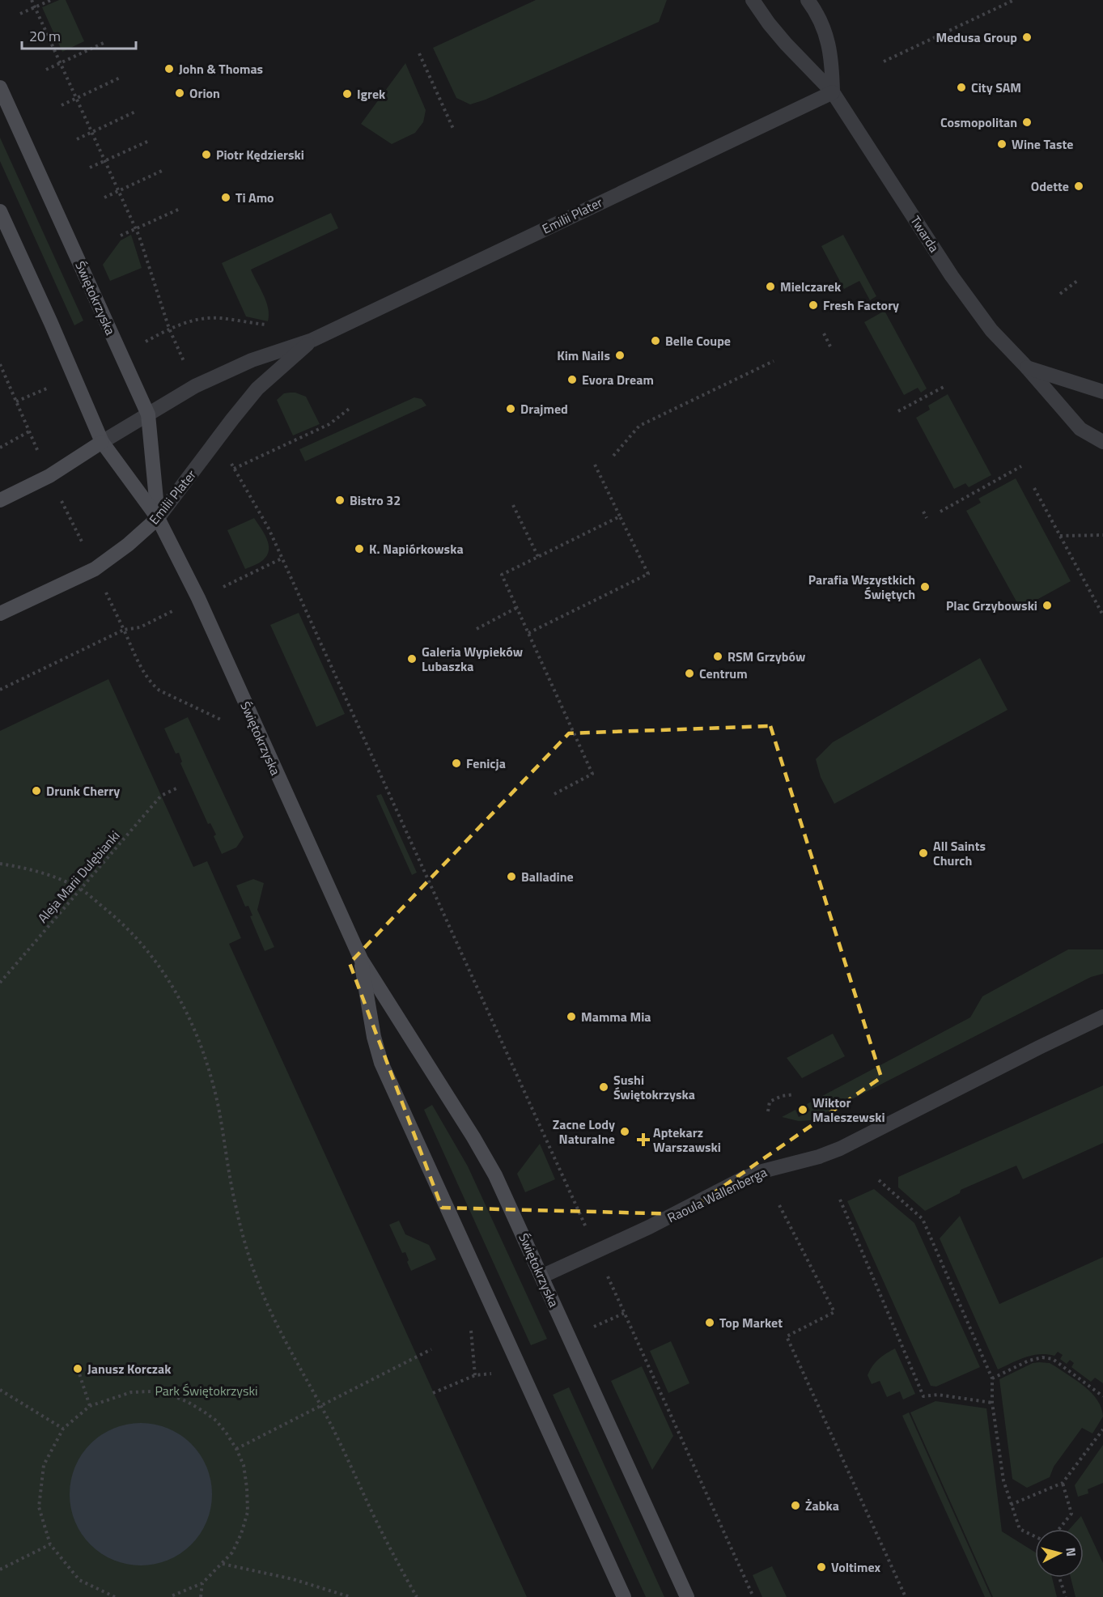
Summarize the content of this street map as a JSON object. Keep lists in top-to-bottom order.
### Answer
{
  "streets": {
    "street": [
      "Emilii Plater",
      "Twarda",
      "Świętokrzyska",
      "Raoula Wallenberga"
    ],
    "path": ["Aleja Marii Dulębianki"]
  },
  "crossings": [
    ["Emilii Plater", "Twarda"],
    ["Emilii Plater", "Świętokrzyska"],
    ["Świętokrzyska", "Raoula Wallenberga"]
  ],
  "parks": ["Park Świętokrzyski"],
  "places": {
    "other": [
      "Medusa Group",
      "John & Thomas",
      "City SAM",
      "Orion",
      "Igrek",
      "Cosmopolitan",
      "Wine Taste",
      "Piotr Kędzierski",
      "Odette",
      "Ti Amo",
      "Mielczarek",
      "Fresh Factory",
      "Belle Coupe",
      "Kim Nails",
      "Evora Dream",
      "Drajmed",
      "Bistro 32",
      "K. Napiórkowska",
      "Parafia Wszystkich Świętych",
      "Plac Grzybowski",
      "RSM Grzybów",
      "Galeria Wypieków Lubaszka",
      "Centrum",
      "Fenicja",
      "Drunk Cherry",
      "All Saints Church",
      "Balladine",
      "Mamma Mia",
      "Sushi Świętokrzyska",
      "Wiktor Maleszewski",
      "Zacne Lody Naturalne",
      "Top Market",
      "Janusz Korczak",
      "Żabka",
      "Voltimex"
    ],
    "health": ["Aptekarz Warszawski"]
  },
  "scale_bar": "20 m",
  "north": "right"
}
